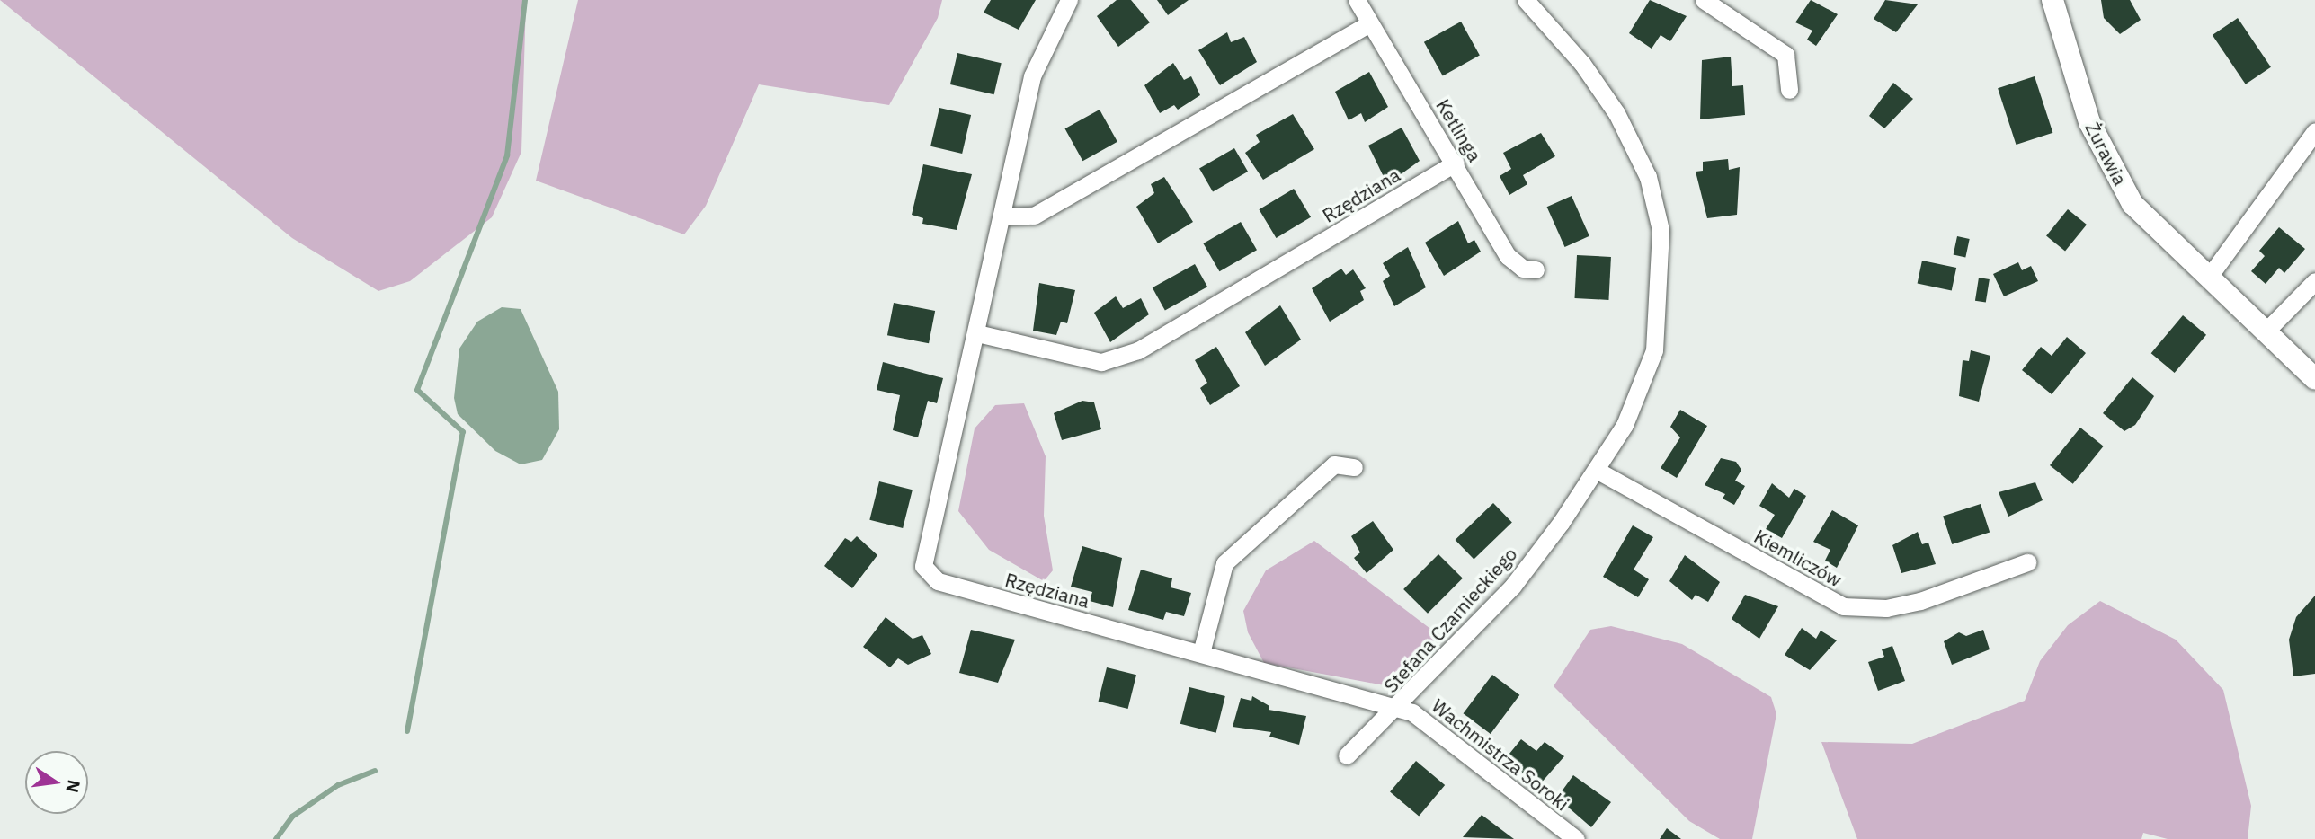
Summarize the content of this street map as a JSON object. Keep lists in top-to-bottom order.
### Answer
{
  "streets": {
    "street": [
      "Ketlinga",
      "Żurawia",
      "Rzędziana",
      "Kiemliczów",
      "Stefana Czarnieckiego",
      "Wachmistrza Soroki"
    ]
  },
  "crossings": [
    ["Ketlinga", "Rzędziana"],
    ["Rzędziana", "Stefana Czarnieckiego"],
    ["Rzędziana", "Wachmistrza Soroki"],
    ["Kiemliczów", "Stefana Czarnieckiego"],
    ["Stefana Czarnieckiego", "Wachmistrza Soroki"]
  ],
  "north": "right"
}
